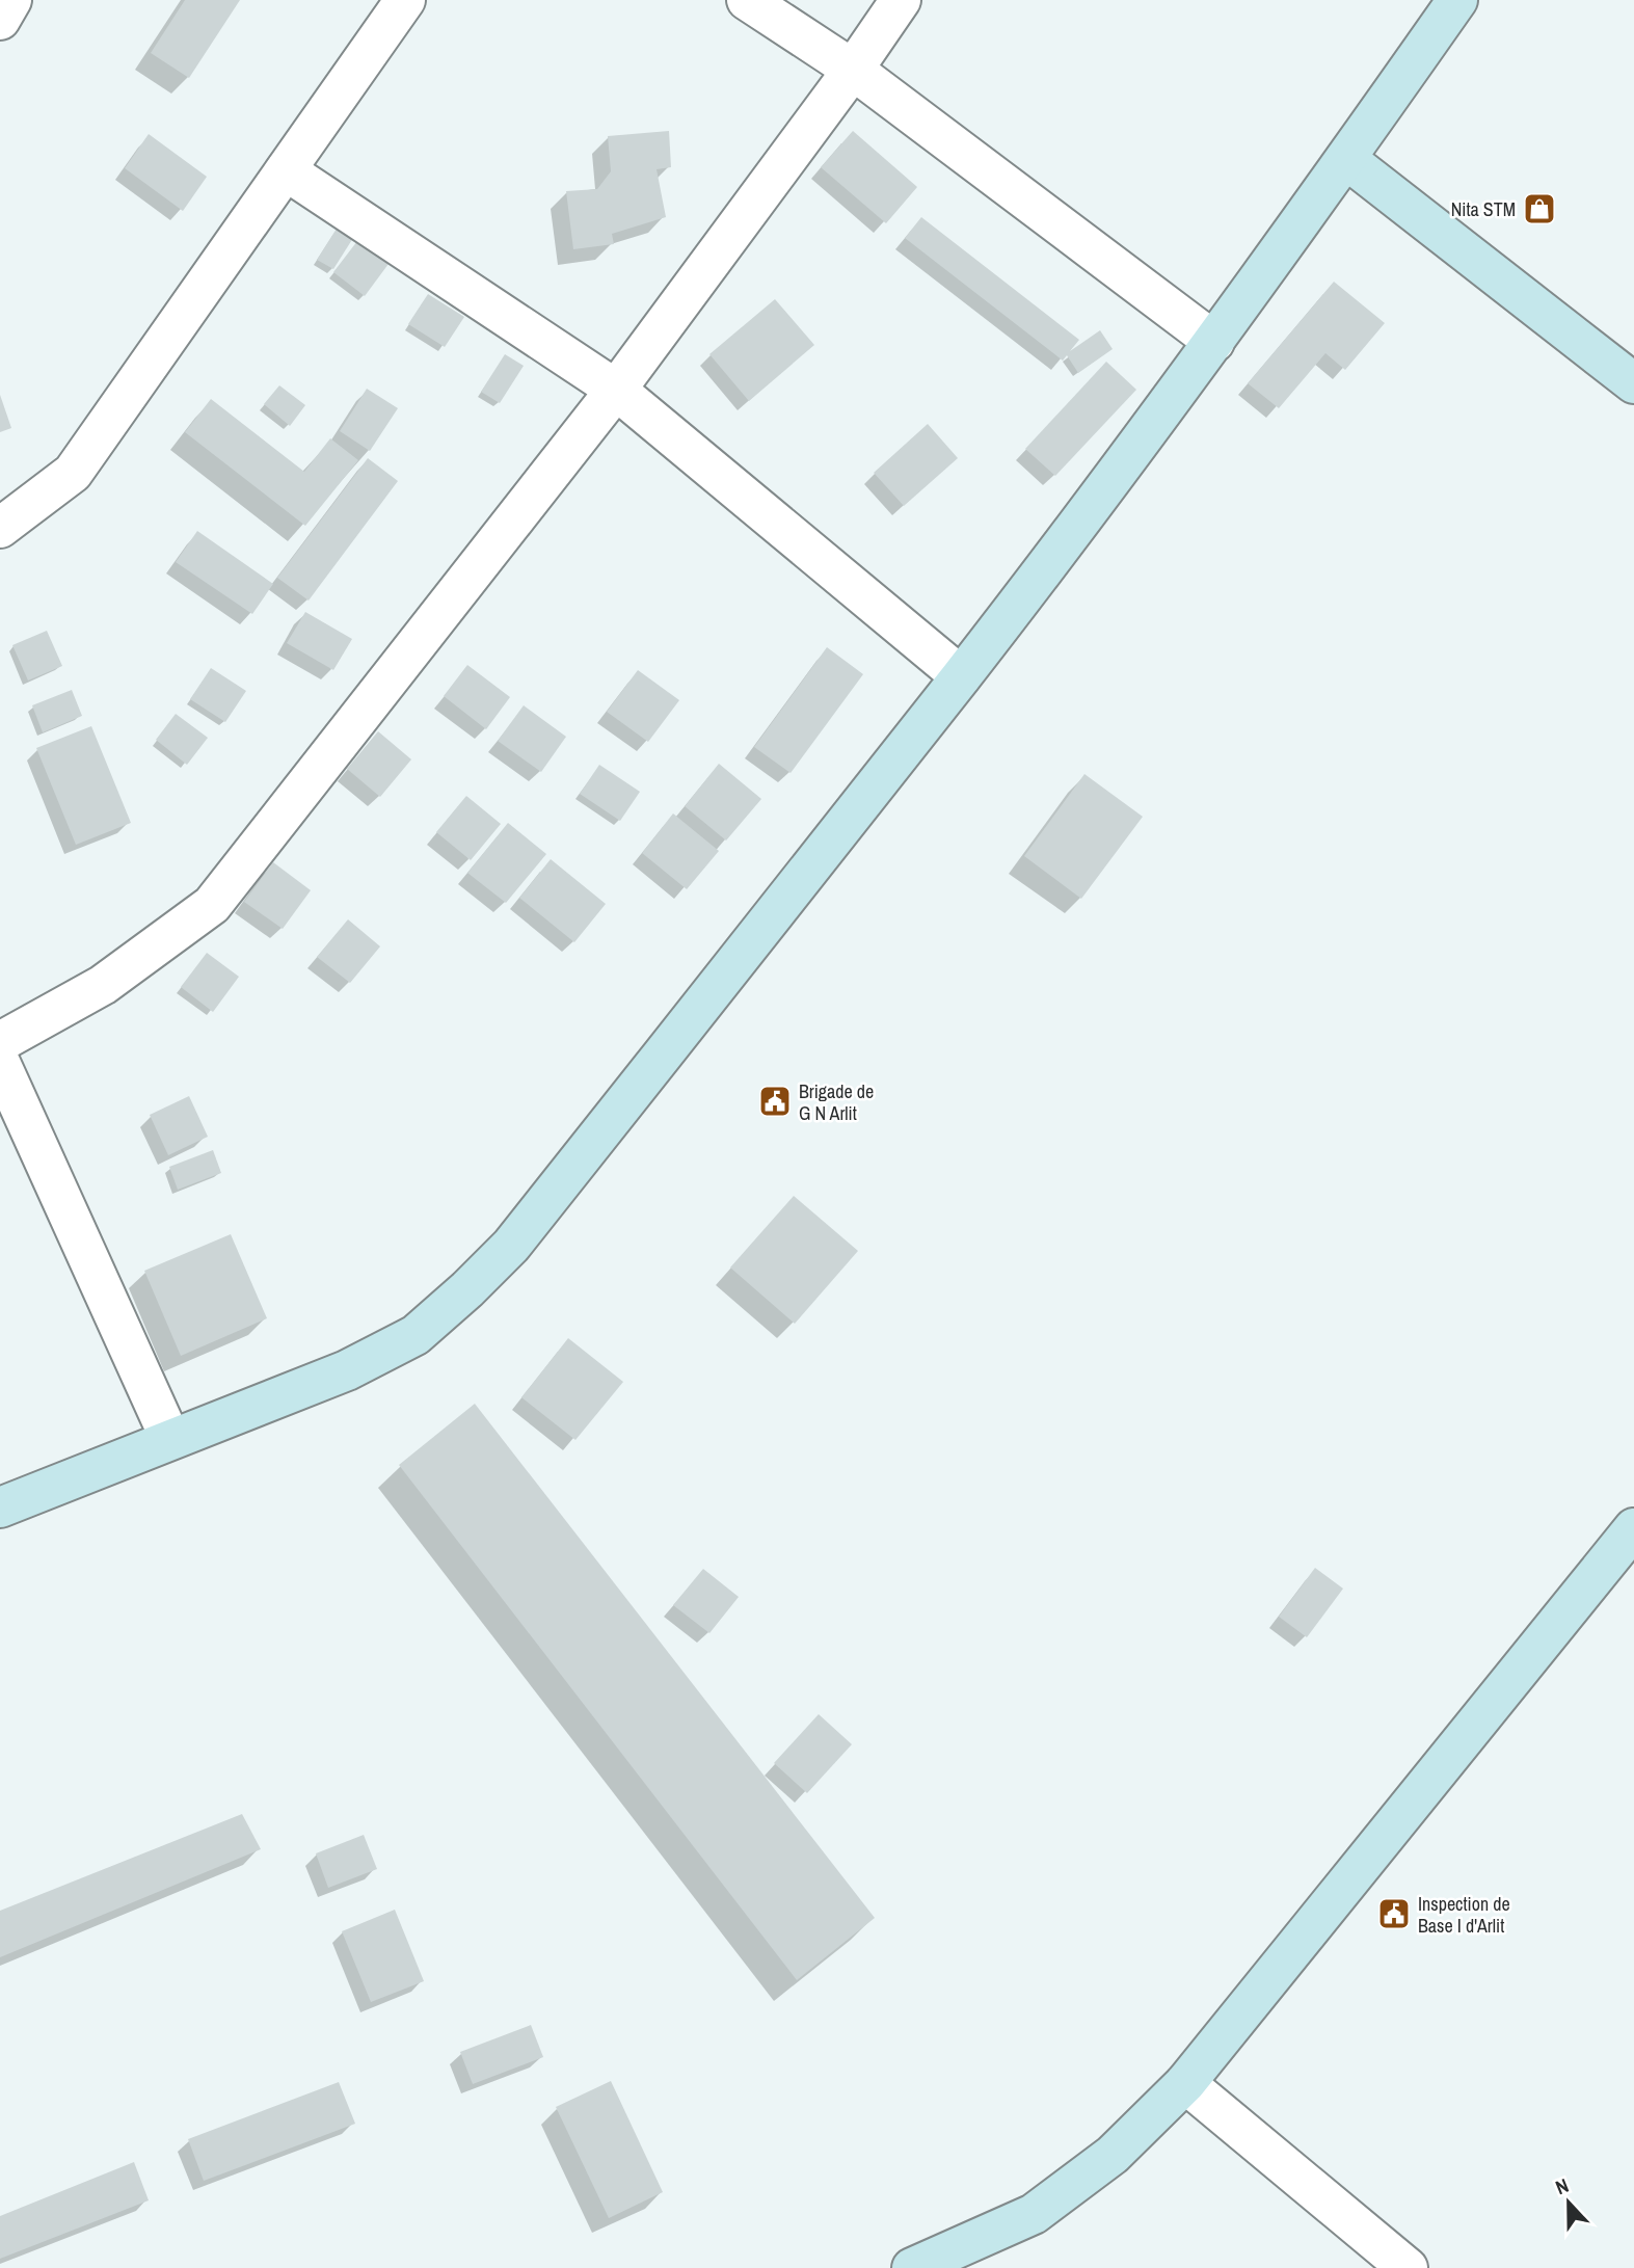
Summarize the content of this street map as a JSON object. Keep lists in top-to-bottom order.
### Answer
{
  "places": {
    "shop": ["Nita STM"],
    "public building": ["Brigade de G N Arlit", "Inspection de Base I d'Arlit"]
  },
  "north": "top"
}
